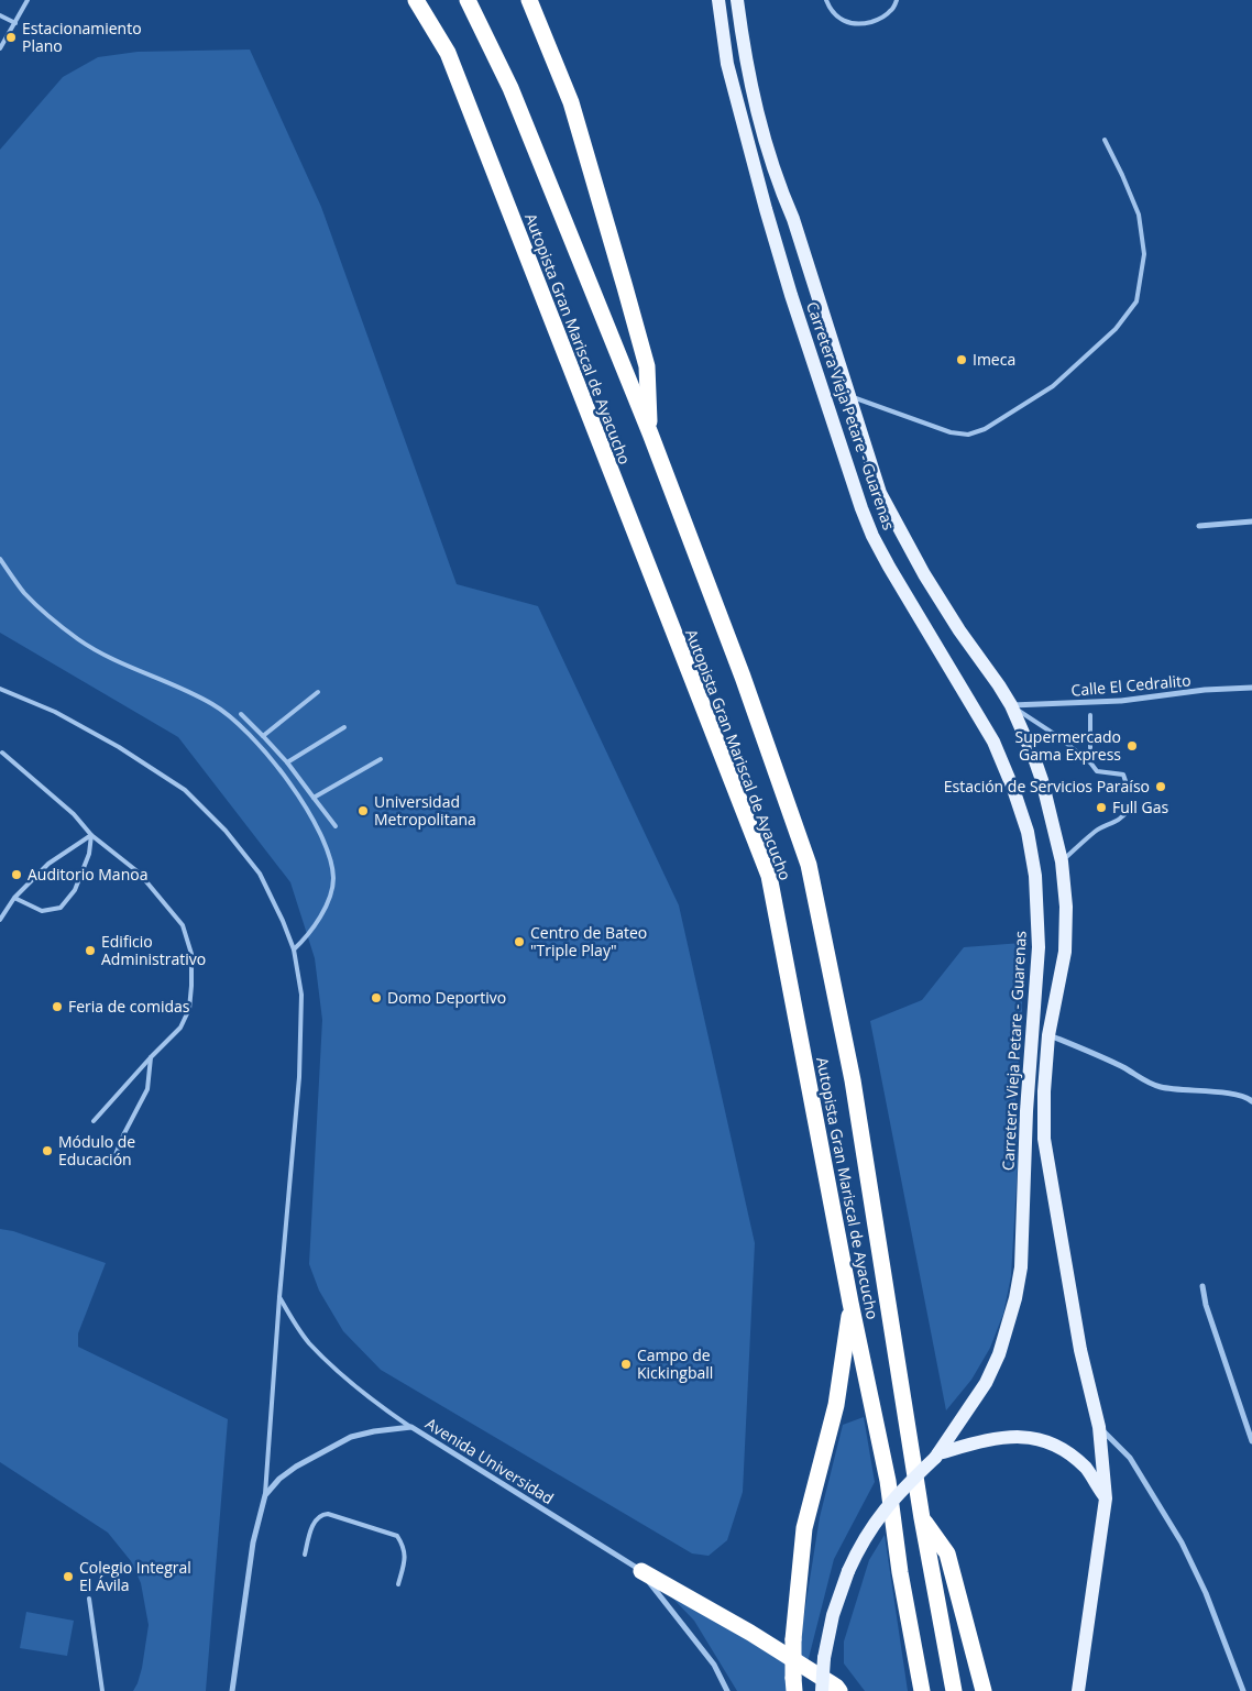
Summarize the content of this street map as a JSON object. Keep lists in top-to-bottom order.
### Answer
{
  "streets": {
    "highway": ["Autopista Gran Mariscal de Ayacucho"],
    "main road": ["Carretera Vieja Petare - Guarenas"],
    "street": ["Calle El Cedralito", "Avenida Universidad"]
  },
  "crossings": [
    ["Carretera Vieja Petare - Guarenas", "Calle El Cedralito"]
  ],
  "places": [
    "Estacionamiento Plano",
    "Imeca",
    "Supermercado Gama Express",
    "Estación de Servicios Paraíso",
    "Full Gas",
    "Universidad Metropolitana",
    "Auditorio Manoa",
    "Centro de Bateo \"Triple Play\"",
    "Edificio Administrativo",
    "Domo Deportivo",
    "Feria de comidas",
    "Módulo de Educación",
    "Campo de Kickingball",
    "Colegio Integral El Ávila"
  ]
}
